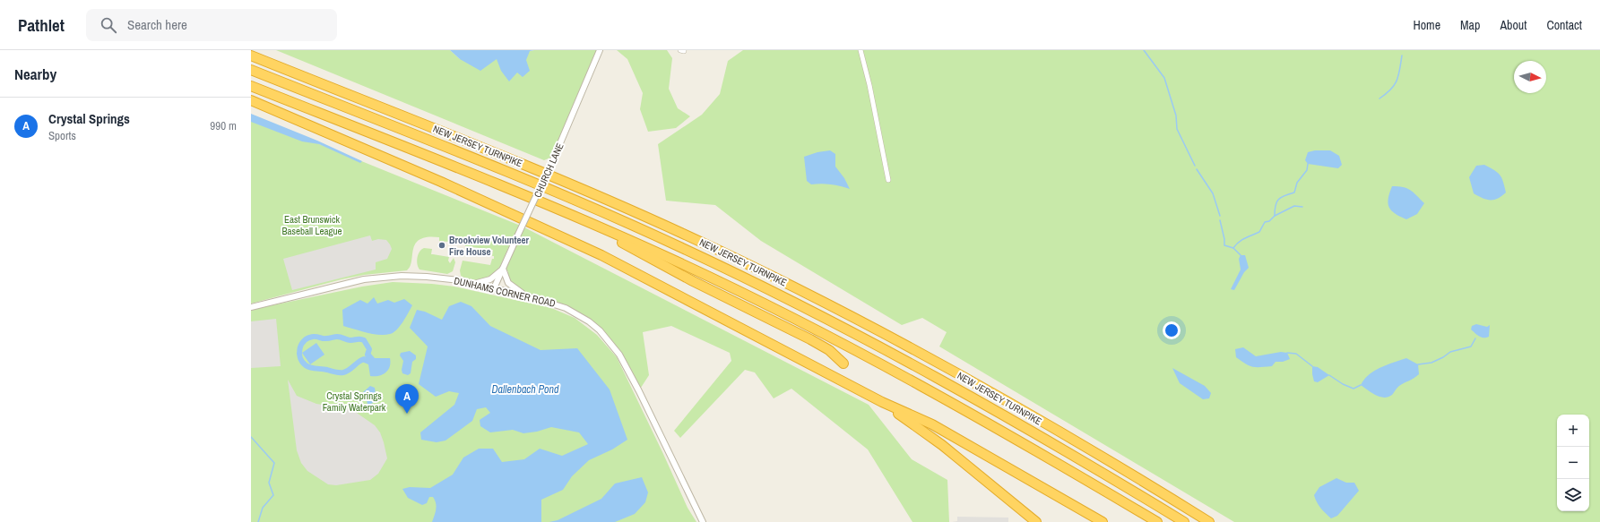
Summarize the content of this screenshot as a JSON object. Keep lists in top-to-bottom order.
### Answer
{
  "streets": {
    "highway": ["NEW JERSEY TURNPIKE"],
    "street": ["CHURCH LANE", "DUNHAMS CORNER ROAD"]
  },
  "crossings": [
    ["CHURCH LANE", "DUNHAMS CORNER ROAD"]
  ],
  "water": ["Dallenbach Pond"],
  "parks": ["East Brunswick Baseball League", "Crystal Springs Family Waterpark"],
  "places": ["Brookview Volunteer Fire House"],
  "north": "right",
  "page": {
    "header": "Pathlet",
    "search": "Search here",
    "nav": [
      "Home",
      "Map",
      "About",
      "Contact"
    ],
    "heading": "Nearby",
    "list": [
      {
        "mark": "A",
        "name": "Crystal Springs",
        "note": "Sports",
        "value": "990 m"
      }
    ],
    "pins": "A",
    "map_buttons": ["+", "−"]
  }
}
